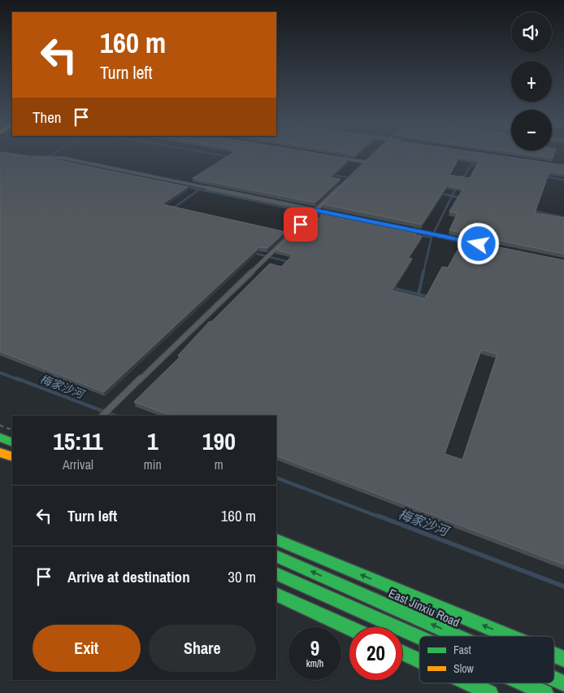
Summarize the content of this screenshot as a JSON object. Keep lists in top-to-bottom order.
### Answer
{
  "streets": {
    "main road": ["East Jinxiu Road"]
  },
  "water": ["梅家沙河"],
  "legend": ["Fast", "Slow"],
  "page": {
    "map_buttons": ["+", "−"],
    "turn": ["160 m", "Turn left"],
    "then": "Then",
    "eta": [
      "15:11",
      "Arrival",
      "1",
      "min",
      "190",
      "m"
    ],
    "list": [
      {
        "name": "Turn left",
        "value": "160 m"
      },
      {
        "name": "Arrive at destination",
        "value": "30 m"
      }
    ],
    "buttons": ["Exit", "Share"],
    "speed": "9 km/h",
    "limit": "20"
  }
}
